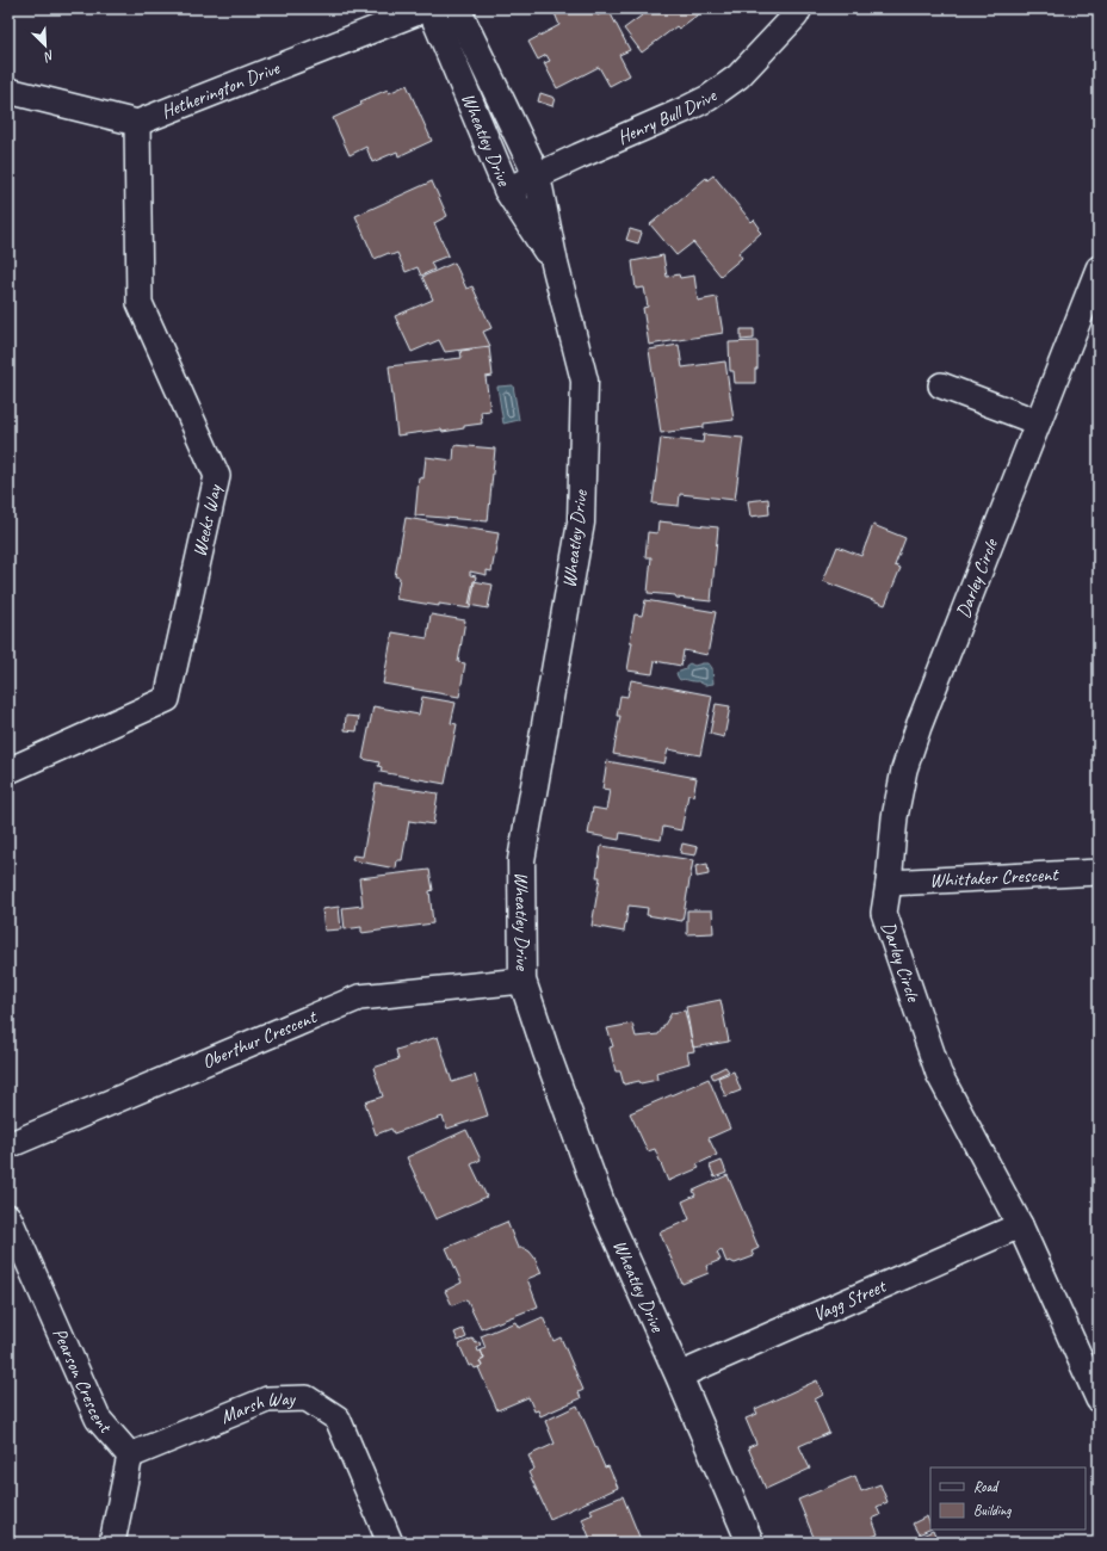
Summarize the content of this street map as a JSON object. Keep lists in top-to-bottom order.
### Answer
{
  "streets": {
    "street": [
      "Hetherington Drive",
      "Henry Bull Drive",
      "Wheatley Drive",
      "Weeks Way",
      "Darley Circle",
      "Whittaker Crescent",
      "Oberthur Crescent",
      "Vagg Street",
      "Pearson Crescent",
      "Marsh Way"
    ]
  },
  "crossings": [
    ["Hetherington Drive", "Wheatley Drive"],
    ["Hetherington Drive", "Weeks Way"],
    ["Henry Bull Drive", "Wheatley Drive"],
    ["Wheatley Drive", "Oberthur Crescent"],
    ["Wheatley Drive", "Vagg Street"],
    ["Darley Circle", "Whittaker Crescent"],
    ["Darley Circle", "Vagg Street"],
    ["Pearson Crescent", "Marsh Way"]
  ],
  "legend": ["Road", "Building"],
  "north": "bottom right"
}
